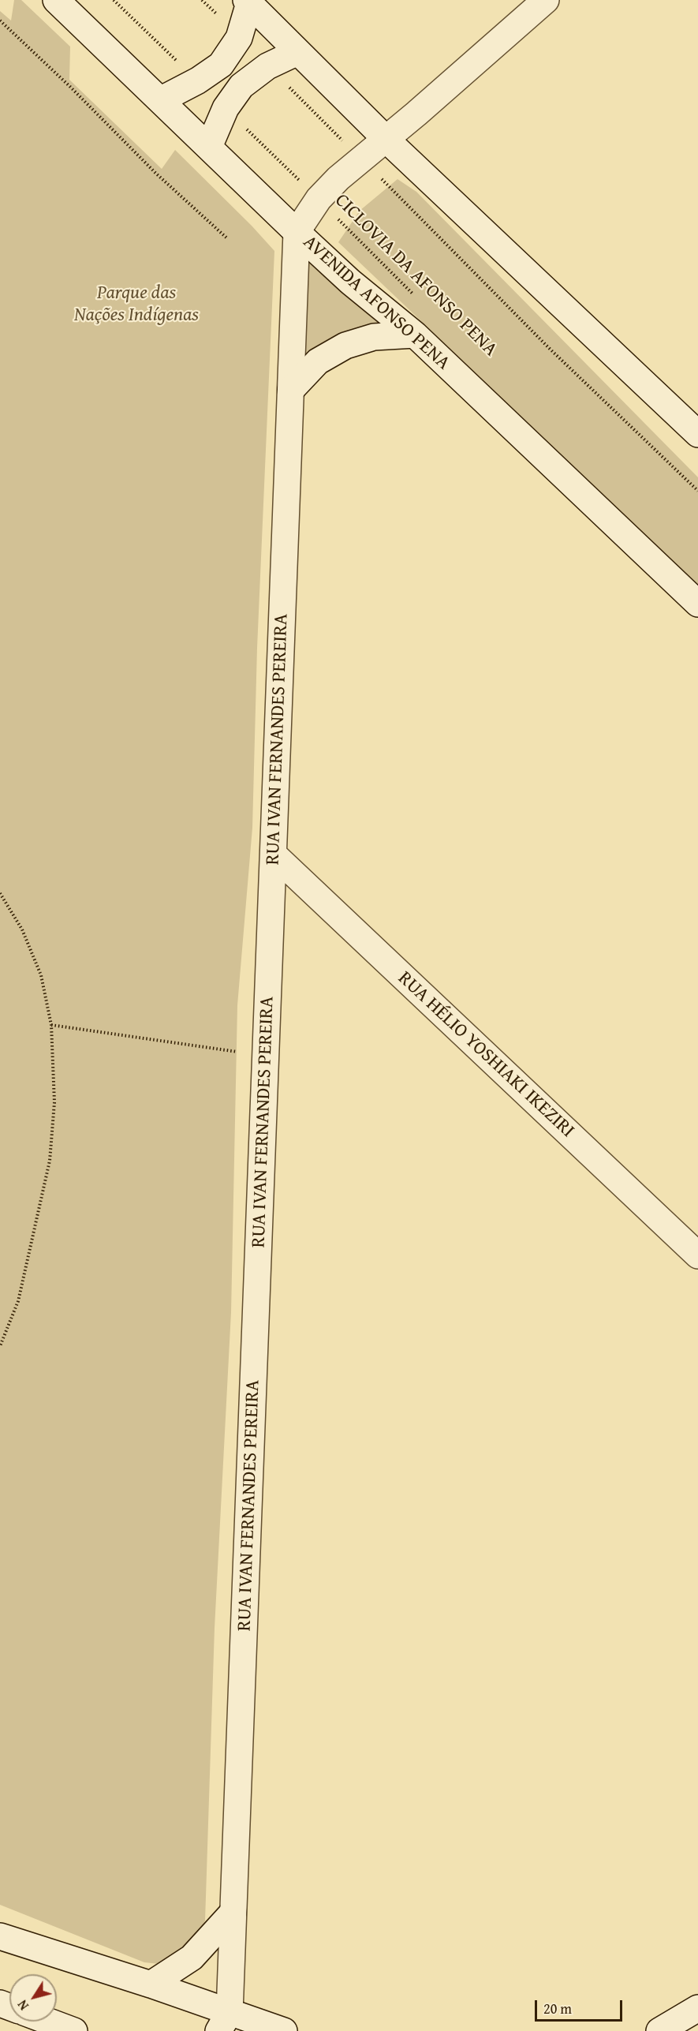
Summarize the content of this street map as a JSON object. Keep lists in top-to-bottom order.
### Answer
{
  "streets": {
    "street": ["AVENIDA AFONSO PENA", "RUA IVAN FERNANDES PEREIRA", "RUA HÉLIO YOSHIAKI IKEZIRI"],
    "path": ["CICLOVIA DA AFONSO PENA"]
  },
  "crossings": [
    ["AVENIDA AFONSO PENA", "RUA IVAN FERNANDES PEREIRA"],
    ["RUA IVAN FERNANDES PEREIRA", "RUA HÉLIO YOSHIAKI IKEZIRI"]
  ],
  "parks": ["Parque das Nações Indígenas"],
  "scale_bar": "20 m",
  "north": "bottom left"
}
